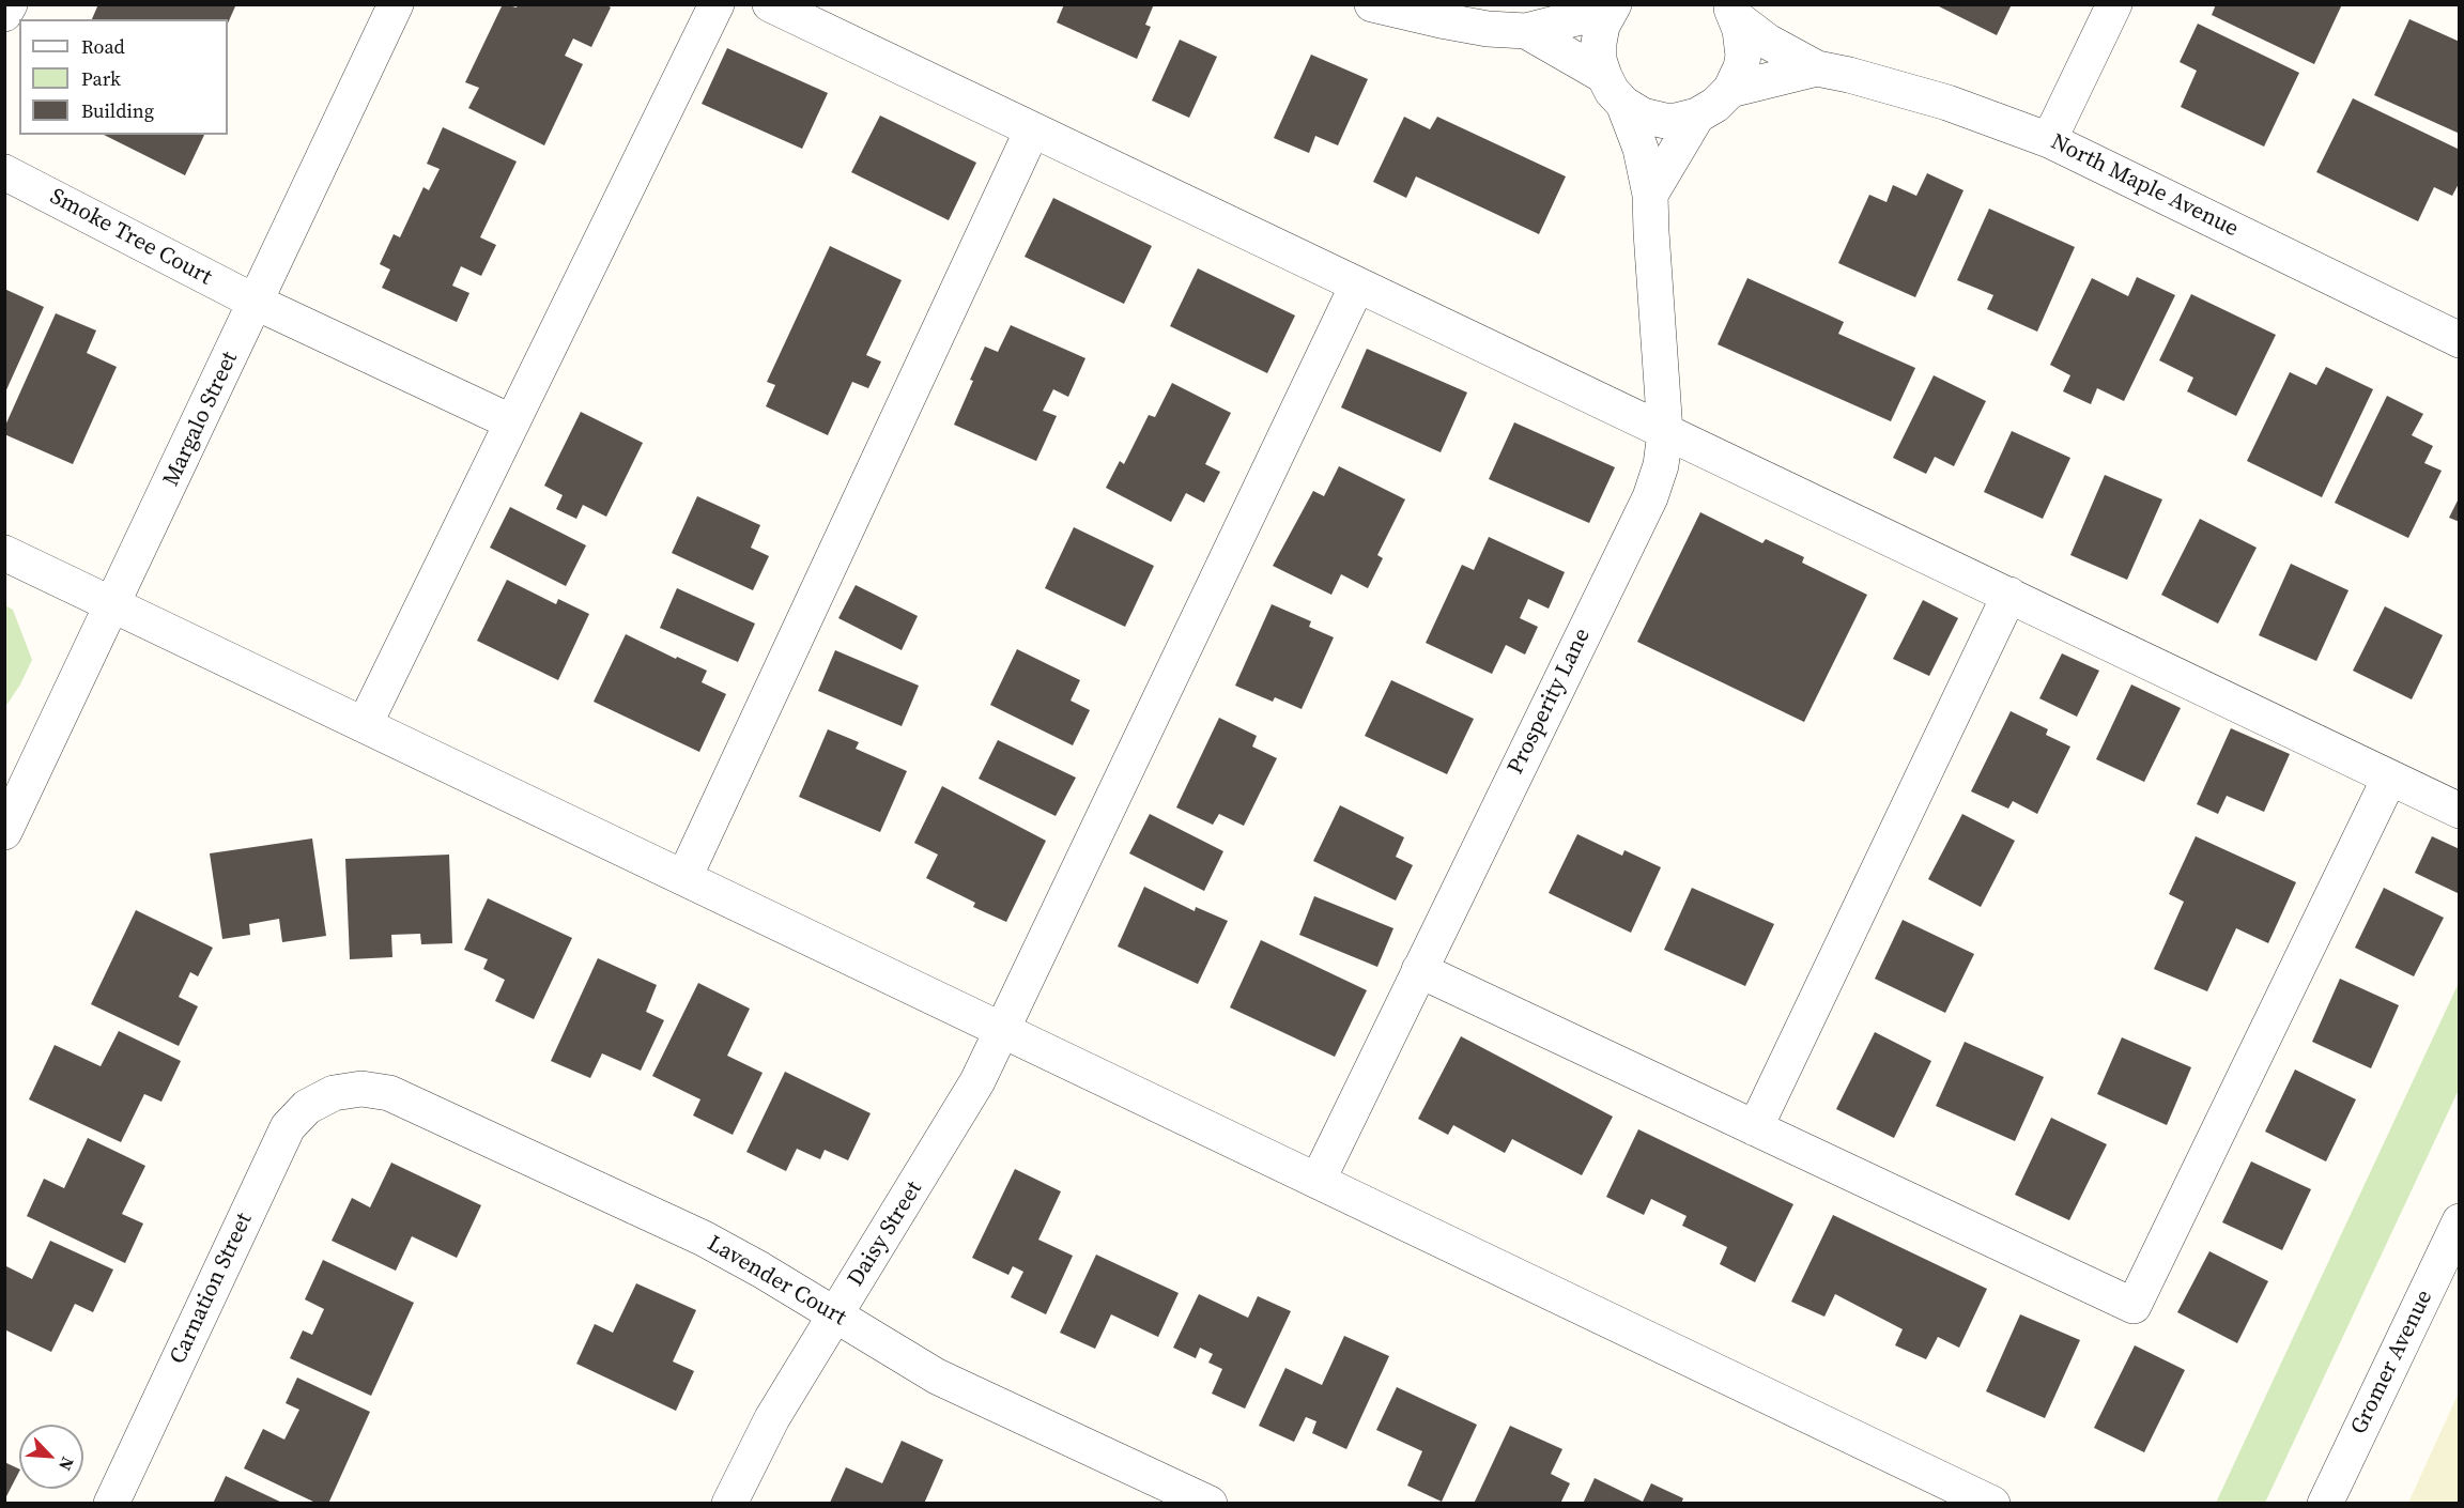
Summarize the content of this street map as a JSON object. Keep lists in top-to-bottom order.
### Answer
{
  "streets": {
    "street": [
      "North Maple Avenue",
      "Smoke Tree Court",
      "Margalo Street",
      "Prosperity Lane",
      "Daisy Street",
      "Lavender Court",
      "Carnation Street",
      "Gromer Avenue"
    ]
  },
  "crossings": [
    ["North Maple Avenue", "Prosperity Lane"],
    ["Smoke Tree Court", "Margalo Street"],
    ["Daisy Street", "Lavender Court"],
    ["Lavender Court", "Carnation Street"]
  ],
  "legend": ["Road", "Park", "Building"],
  "north": "bottom right"
}
